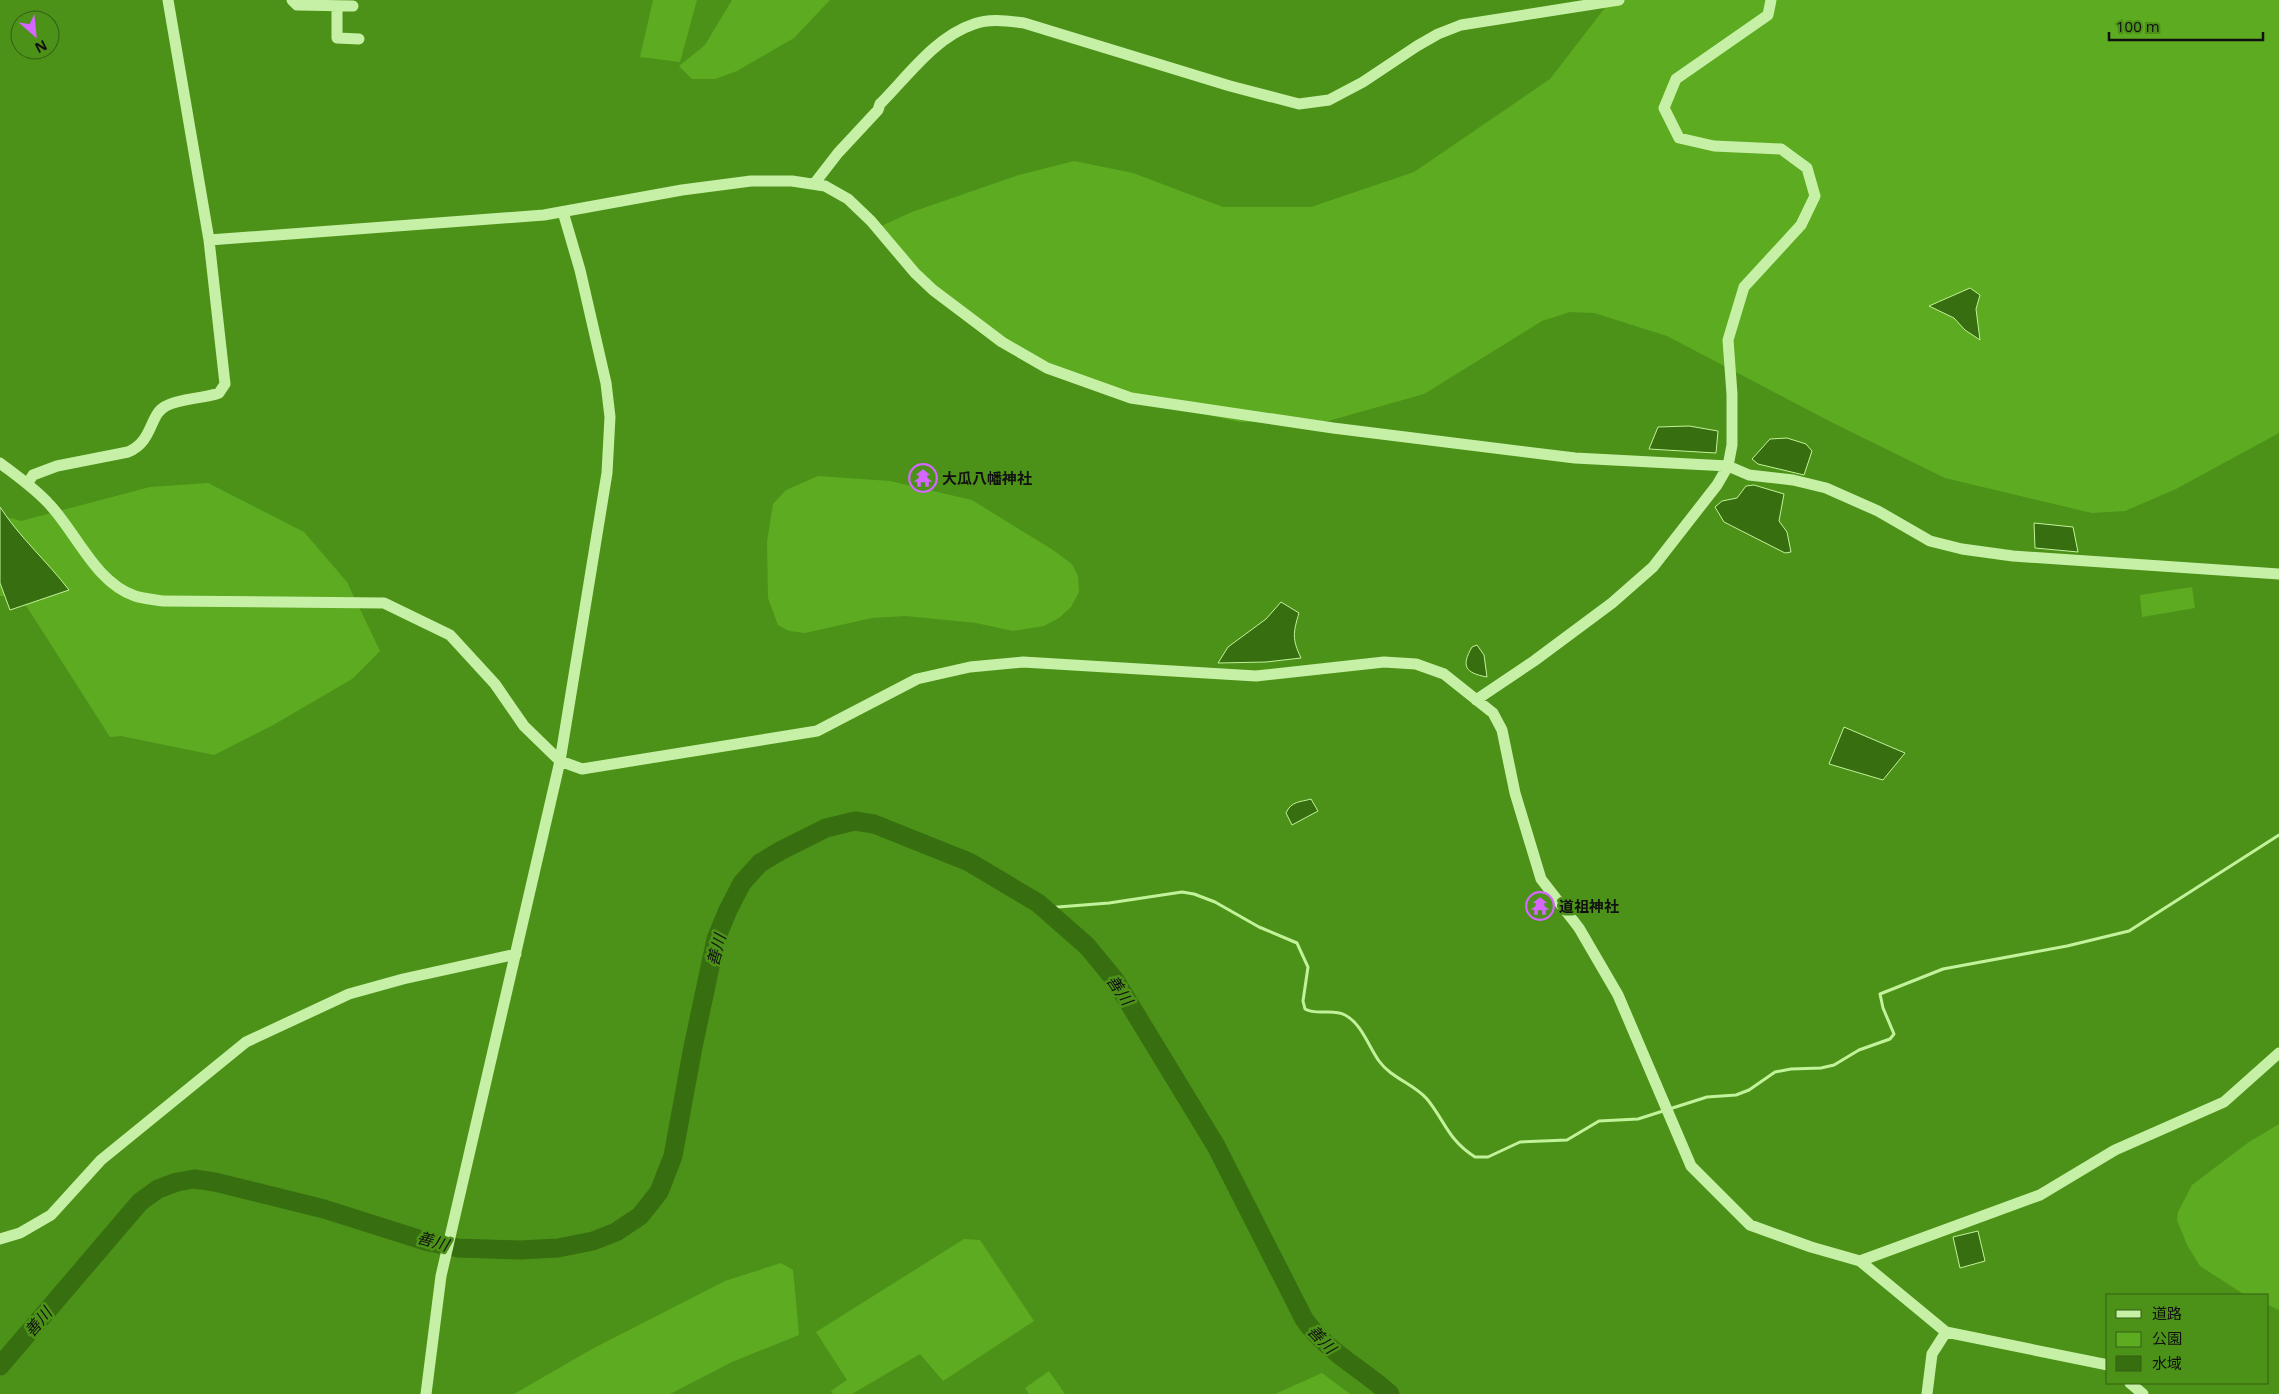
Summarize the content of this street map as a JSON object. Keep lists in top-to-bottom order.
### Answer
{
  "water": ["善川"],
  "places": {
    "temple": ["大瓜八幡神社", "道祖神社"]
  },
  "legend": ["道路", "公園", "水域"],
  "scale_bar": "100 m",
  "north": "bottom right"
}
